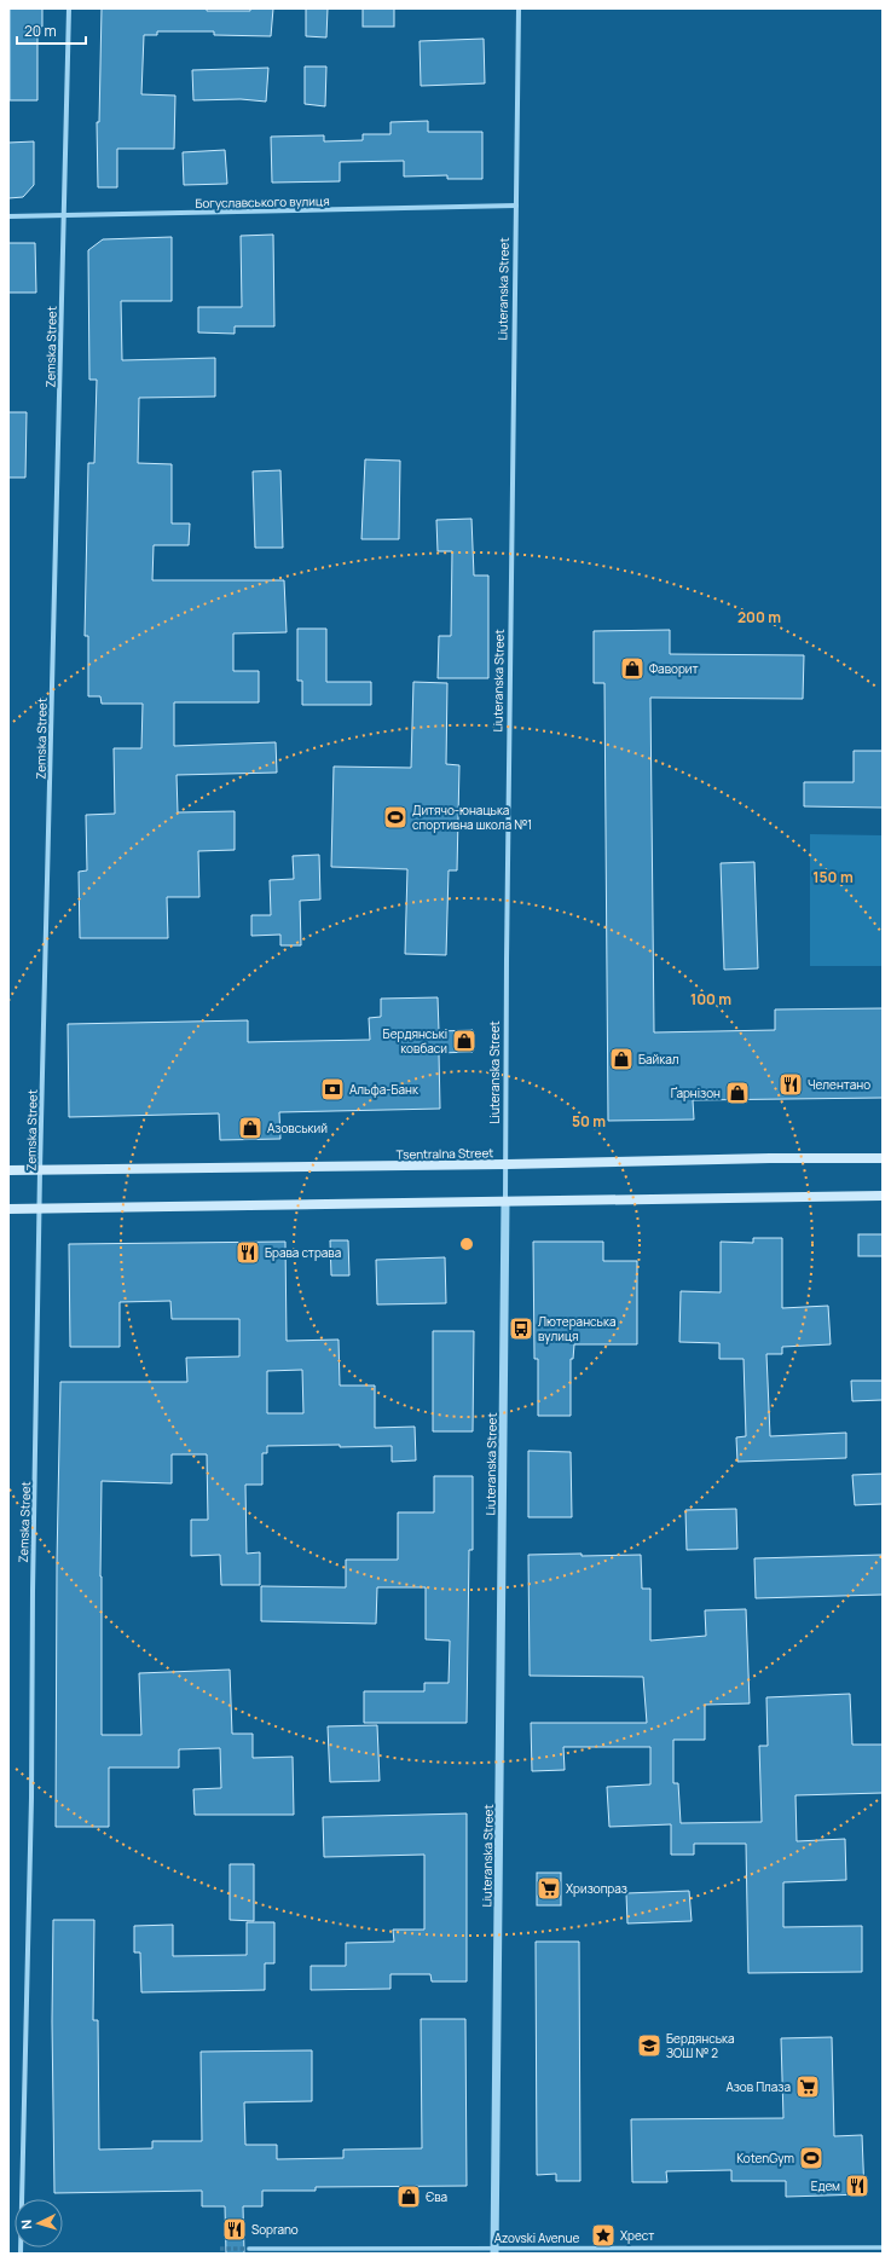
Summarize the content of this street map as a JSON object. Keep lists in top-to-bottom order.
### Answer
{
  "streets": {
    "main road": ["Tsentralna Street"],
    "street": [
      "Богуславського вулиця",
      "Liuteranska Street",
      "Zemska Street",
      "Azovski Avenue"
    ]
  },
  "crossings": [
    ["Богуславського вулиця", "Liuteranska Street"],
    ["Богуславського вулиця", "Zemska Street"],
    ["Liuteranska Street", "Tsentralna Street"],
    ["Liuteranska Street", "Azovski Avenue"],
    ["Zemska Street", "Tsentralna Street"]
  ],
  "places": {
    "shop": [
      "Фаворит",
      "Бердянські ковбаси",
      "Байкал",
      "Ґарнізон",
      "Азовський",
      "Єва"
    ],
    "sports": ["Дитячо-юнацька спортивна школа №1", "KotenGym"],
    "restaurant": [
      "Челентано",
      "Брава страва",
      "Едем",
      "Soprano"
    ],
    "bank": ["Альфа-Банк"],
    "bus stop": ["Лютеранська вулиця"],
    "supermarket": ["Хризопраз", "Азов Плаза"],
    "school or university": ["Бердянська ЗОШ № 2"],
    "place": ["Хрест"]
  },
  "scale_bar": "20 m",
  "north": "left",
  "rings": [
    "200 m",
    "150 m",
    "100 m",
    "50 m"
  ]
}
